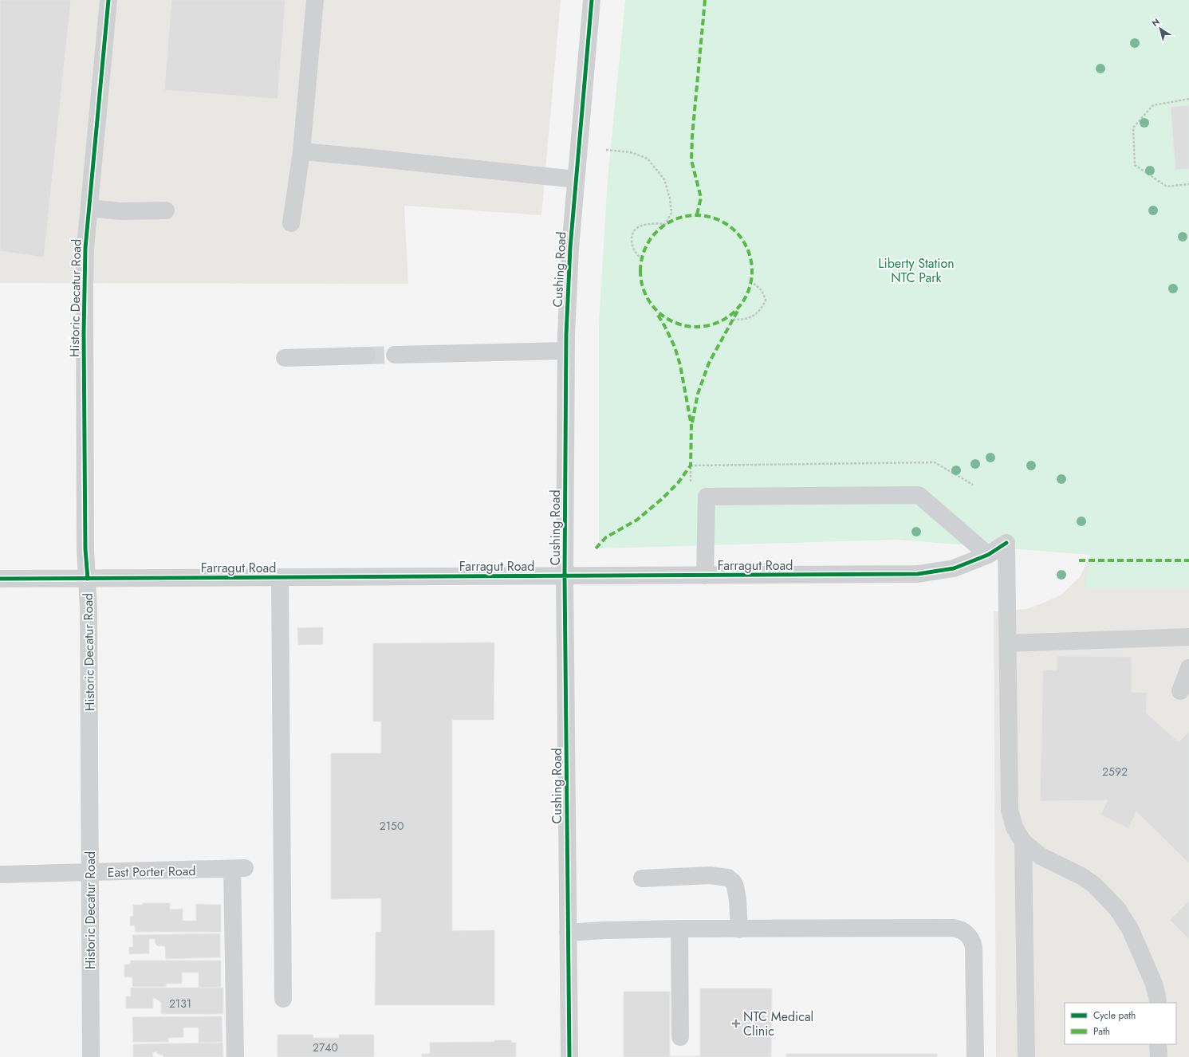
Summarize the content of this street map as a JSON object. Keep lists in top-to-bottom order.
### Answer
{
  "streets": {
    "street": [
      "Cushing Road",
      "Historic Decatur Road",
      "Farragut Road",
      "East Porter Road"
    ]
  },
  "crossings": [
    ["Cushing Road", "Farragut Road"],
    ["Historic Decatur Road", "Farragut Road"],
    ["Historic Decatur Road", "East Porter Road"]
  ],
  "parks": ["Liberty Station NTC Park"],
  "places": {
    "health": ["NTC Medical Clinic"]
  },
  "house_numbers": [
    "2592",
    "2150",
    "2131",
    "2740"
  ],
  "legend": ["Cycle path", "Path"],
  "north": "top left"
}
